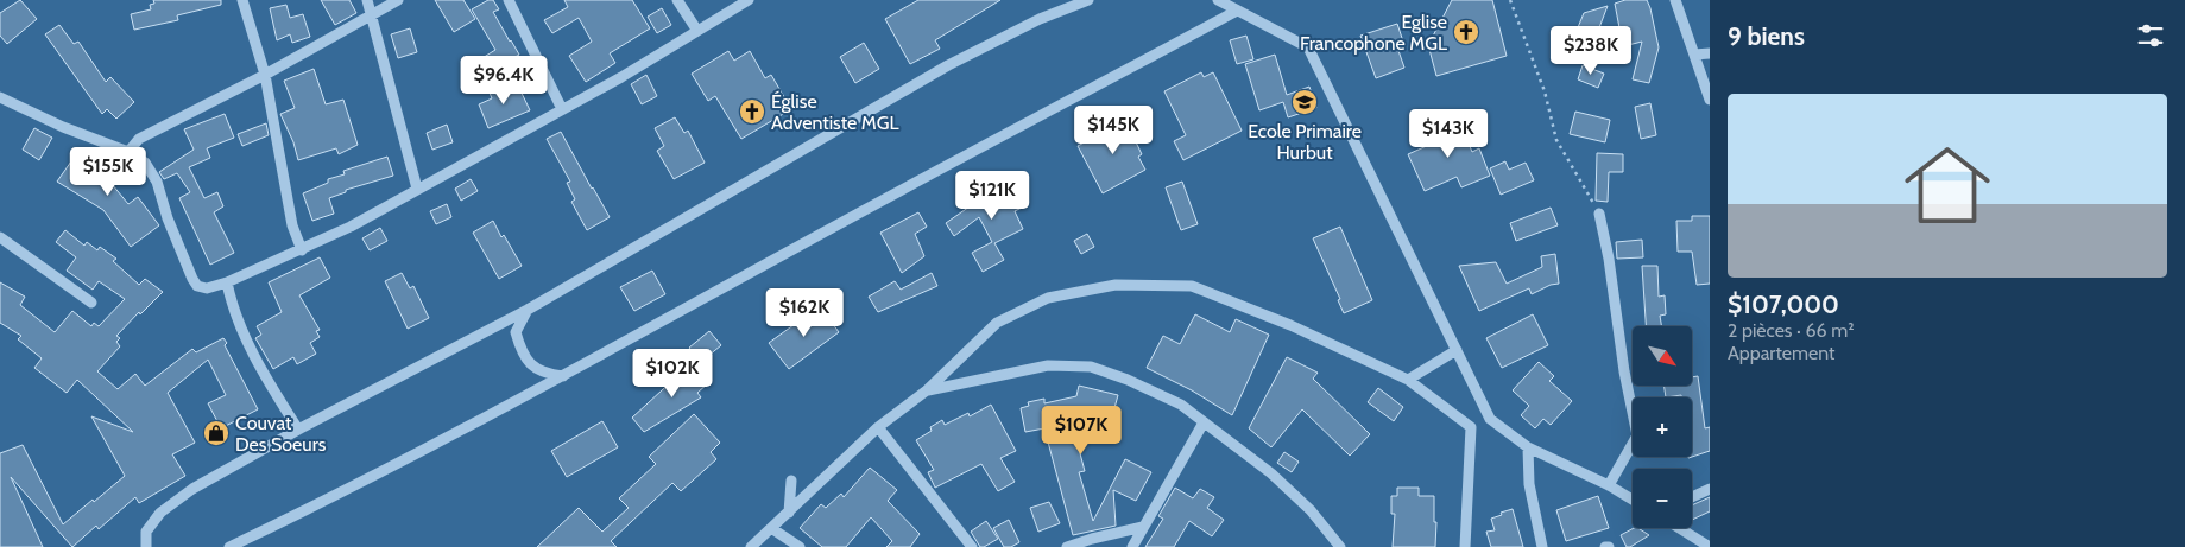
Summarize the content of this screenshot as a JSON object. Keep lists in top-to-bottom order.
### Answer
{
  "places": {
    "church": ["Eglise Francophone MGL", "Église Adventiste MGL"],
    "school or university": ["Ecole Primaire Hurbut"],
    "shop": ["Couvat Des Soeurs"]
  },
  "north": "bottom right",
  "page": {
    "heading": "9 biens",
    "price": [
      "$238K",
      "$96.4K",
      "$145K",
      "$143K",
      "$155K",
      "$121K",
      "$162K",
      "$102K",
      "$107K"
    ],
    "list": [
      {
        "name": "$107,000",
        "note": "2 pièces · 66 m² · Appartement"
      }
    ],
    "map_buttons": ["+", "−"]
  }
}
